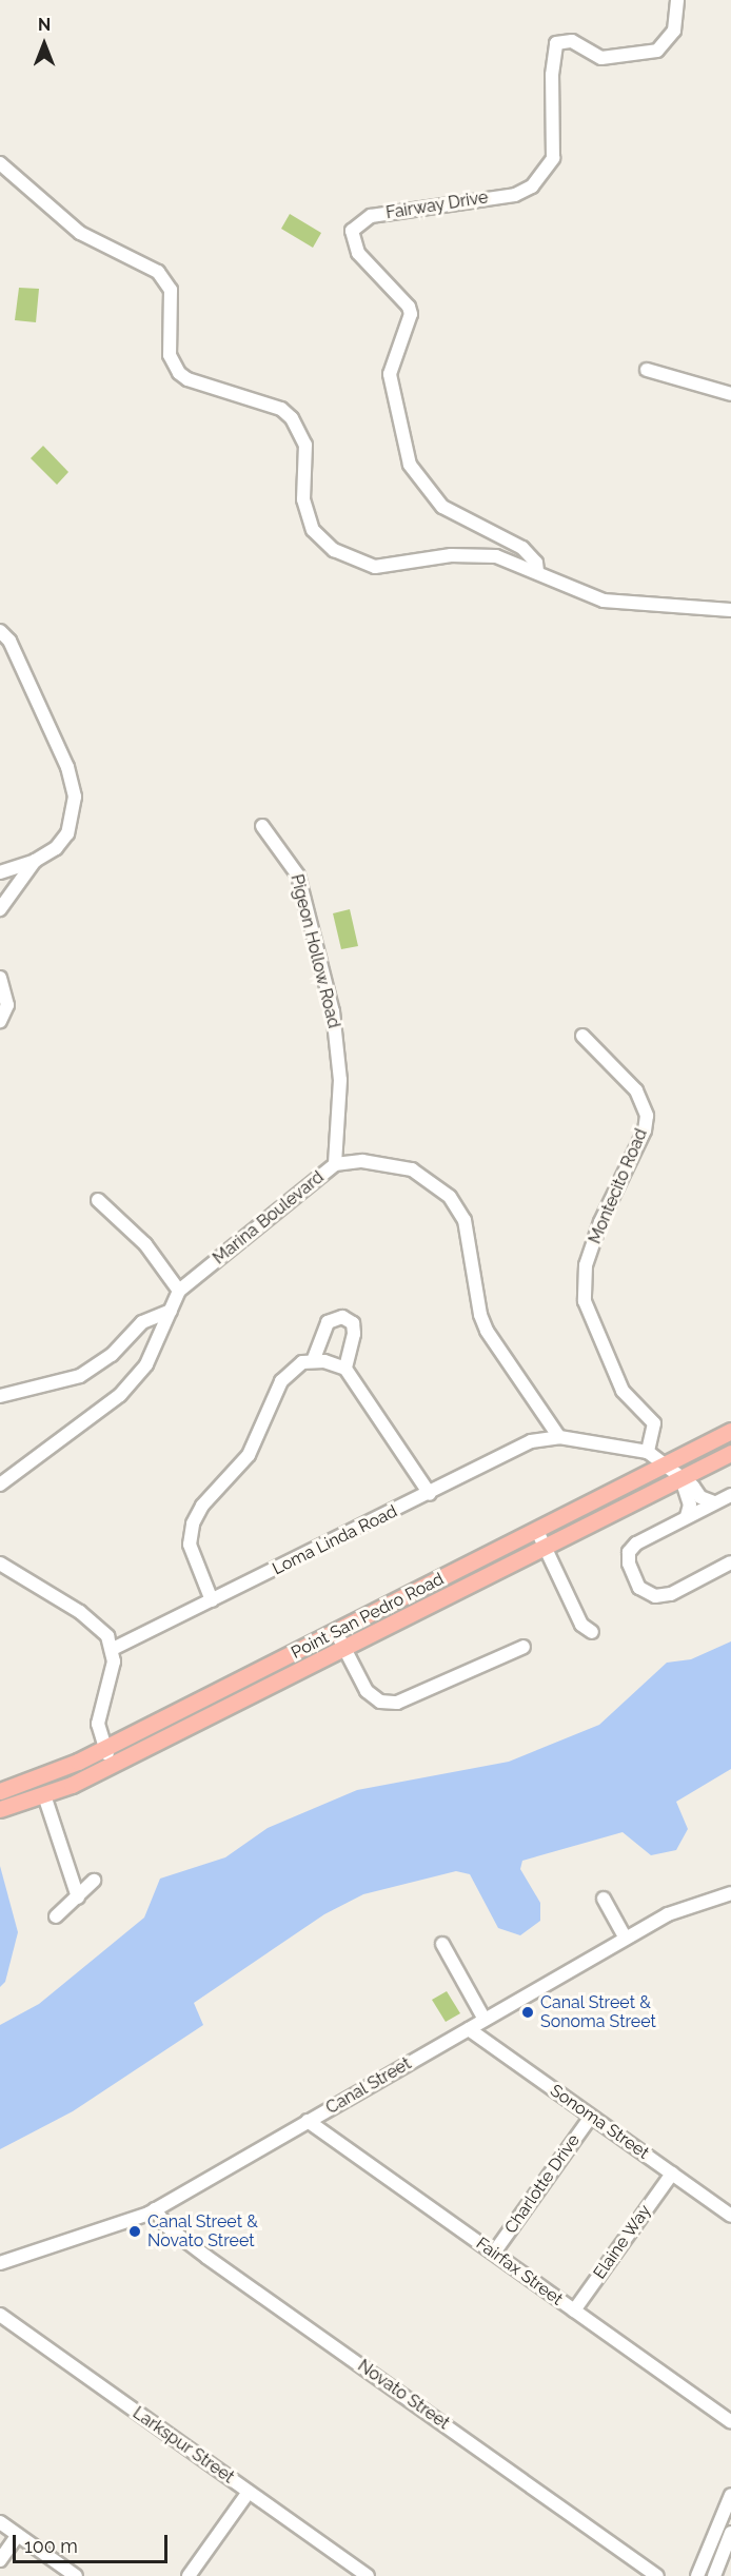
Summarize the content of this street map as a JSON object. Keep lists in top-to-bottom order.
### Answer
{
  "streets": {
    "main road": ["Point San Pedro Road"],
    "street": [
      "Fairway Drive",
      "Pigeon Hollow Road",
      "Montecito Road",
      "Marina Boulevard",
      "Loma Linda Road",
      "Canal Street",
      "Sonoma Street",
      "Charlotte Drive",
      "Elaine Way",
      "Fairfax Street",
      "Novato Street",
      "Larkspur Street"
    ]
  },
  "crossings": [
    ["Pigeon Hollow Road", "Marina Boulevard"],
    ["Marina Boulevard", "Loma Linda Road"],
    ["Canal Street", "Sonoma Street"],
    ["Canal Street", "Fairfax Street"],
    ["Canal Street", "Novato Street"],
    ["Sonoma Street", "Charlotte Drive"],
    ["Sonoma Street", "Elaine Way"],
    ["Charlotte Drive", "Fairfax Street"],
    ["Elaine Way", "Fairfax Street"]
  ],
  "places": ["Canal Street & Sonoma Street", "Canal Street & Novato Street"],
  "scale_bar": "100 m",
  "north": "top"
}
